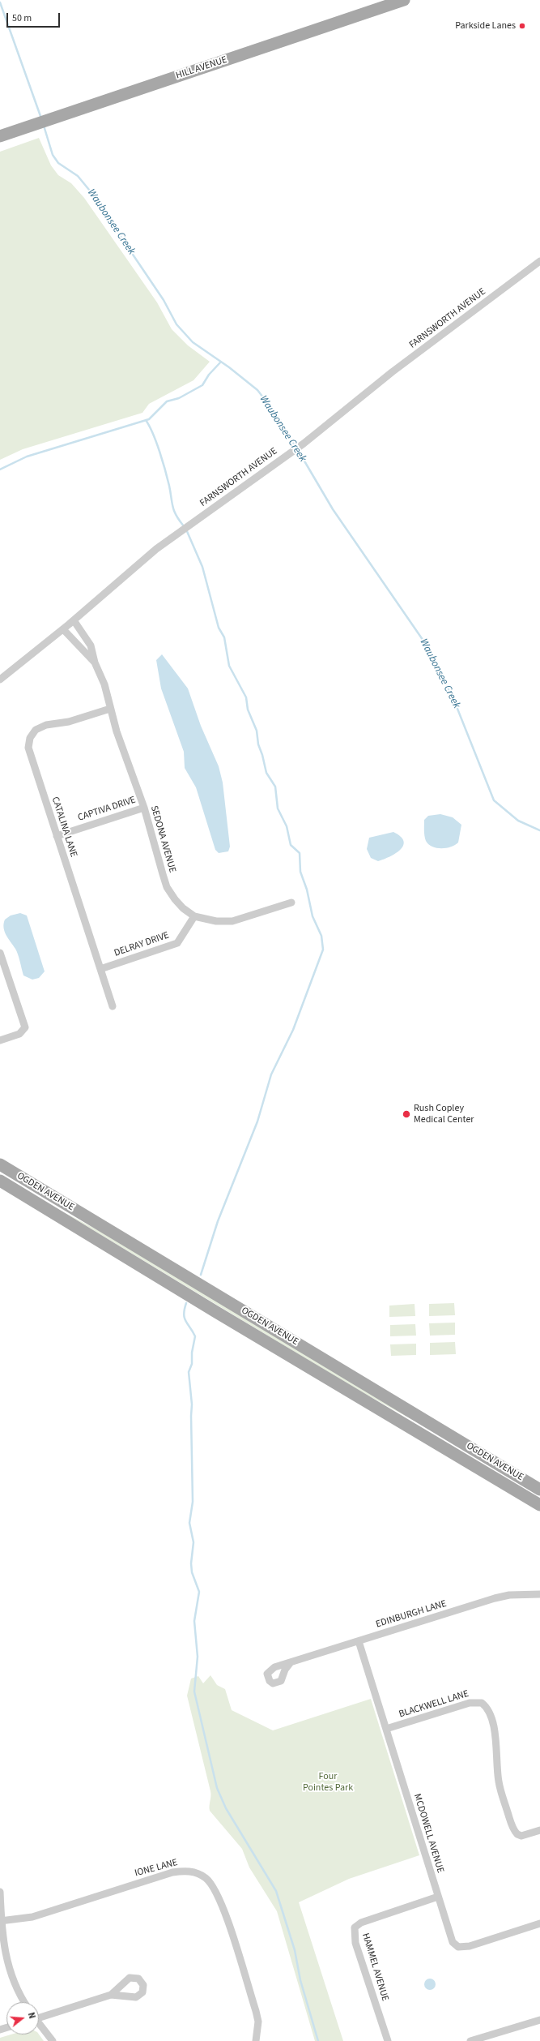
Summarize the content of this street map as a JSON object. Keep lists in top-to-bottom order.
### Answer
{
  "streets": {
    "main road": ["HILL AVENUE", "OGDEN AVENUE"],
    "street": [
      "FARNSWORTH AVENUE",
      "CAPTIVA DRIVE",
      "CATALINA LANE",
      "SEDONA AVENUE",
      "DELRAY DRIVE",
      "EDINBURGH LANE",
      "BLACKWELL LANE",
      "MCDOWELL AVENUE",
      "IONE LANE",
      "HAMMEL AVENUE"
    ]
  },
  "crossings": [
    ["FARNSWORTH AVENUE", "SEDONA AVENUE"],
    ["CAPTIVA DRIVE", "CATALINA LANE"],
    ["CAPTIVA DRIVE", "SEDONA AVENUE"],
    ["CATALINA LANE", "SEDONA AVENUE"],
    ["CATALINA LANE", "DELRAY DRIVE"],
    ["SEDONA AVENUE", "DELRAY DRIVE"],
    ["EDINBURGH LANE", "MCDOWELL AVENUE"],
    ["BLACKWELL LANE", "MCDOWELL AVENUE"],
    ["MCDOWELL AVENUE", "HAMMEL AVENUE"]
  ],
  "water": ["Waubonsee Creek"],
  "parks": ["Four Pointes Park"],
  "places": ["Parkside Lanes", "Rush Copley Medical Center"],
  "scale_bar": "50 m",
  "north": "right"
}
